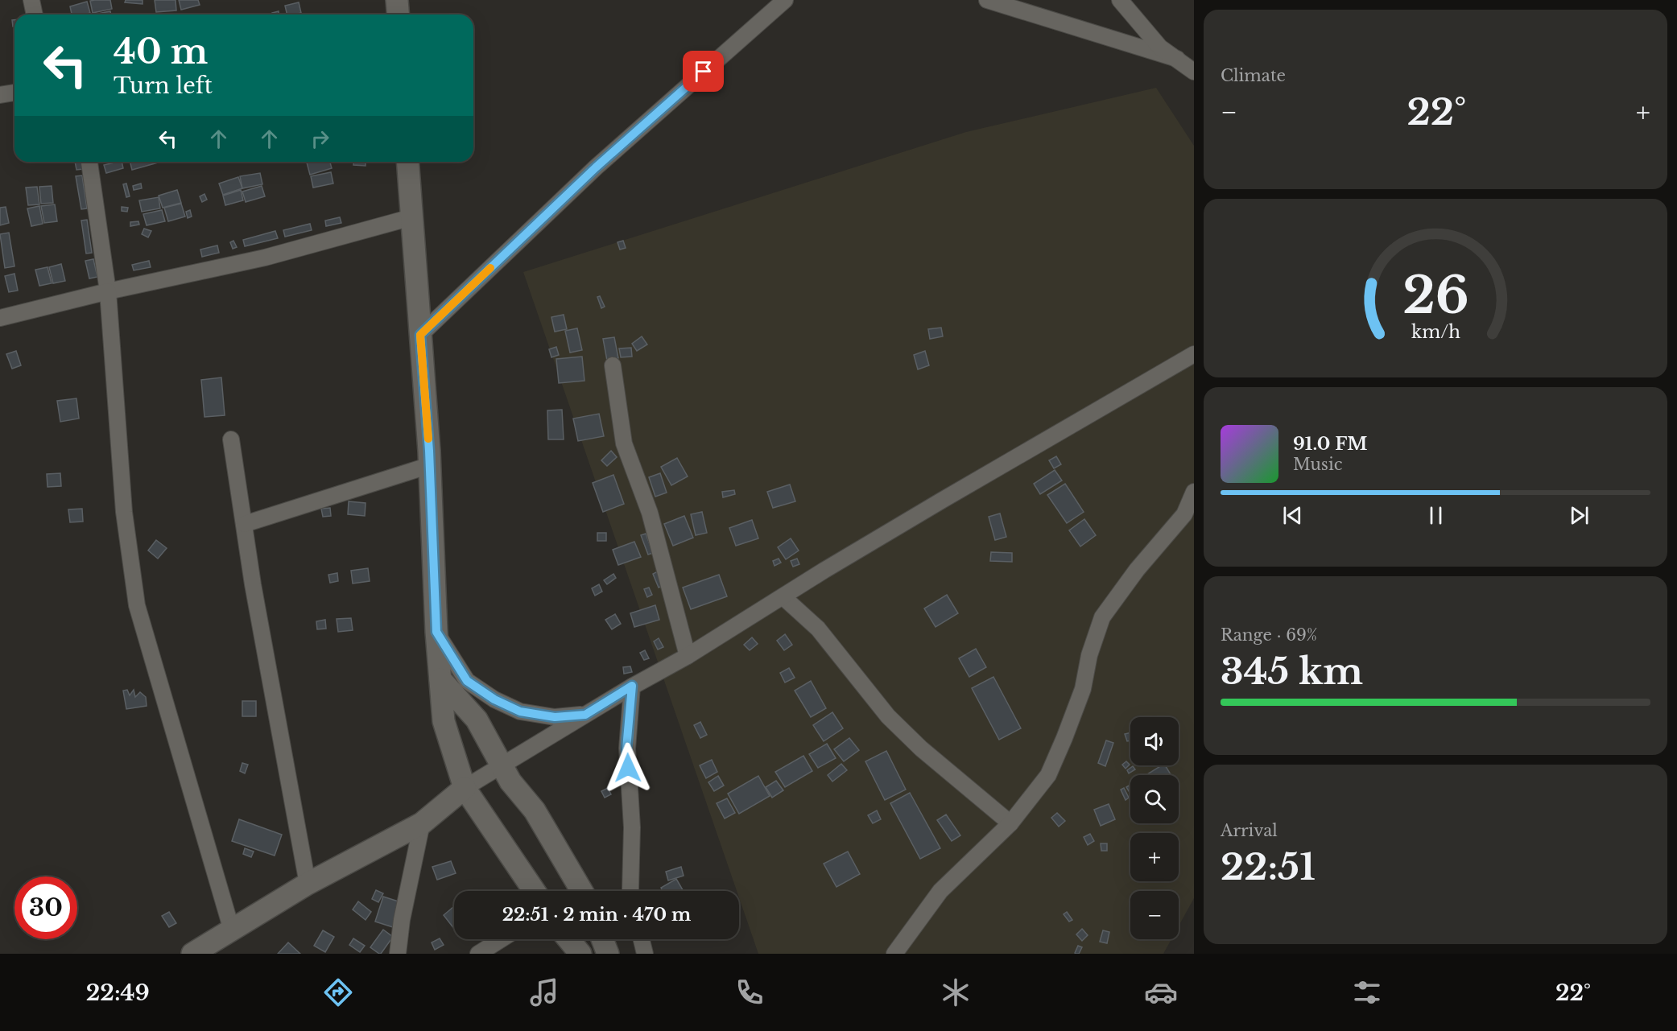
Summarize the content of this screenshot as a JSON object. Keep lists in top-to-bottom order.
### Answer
{
  "page": {
    "tile": [
      "Climate",
      ["Range · 69%", "345 km"],
      ["Arrival", "22:51"]
    ],
    "turn": ["40 m", "Turn left"],
    "heat": ["−", "22°", "+"],
    "song": ["91.0 FM", "Music"],
    "map_buttons": ["+", "−"],
    "limit": "30",
    "trip": "22:51 · 2 min · 470 m",
    "tabs": ["22:49", "22°"],
    "gauge": ["26", "km/h"]
  }
}
